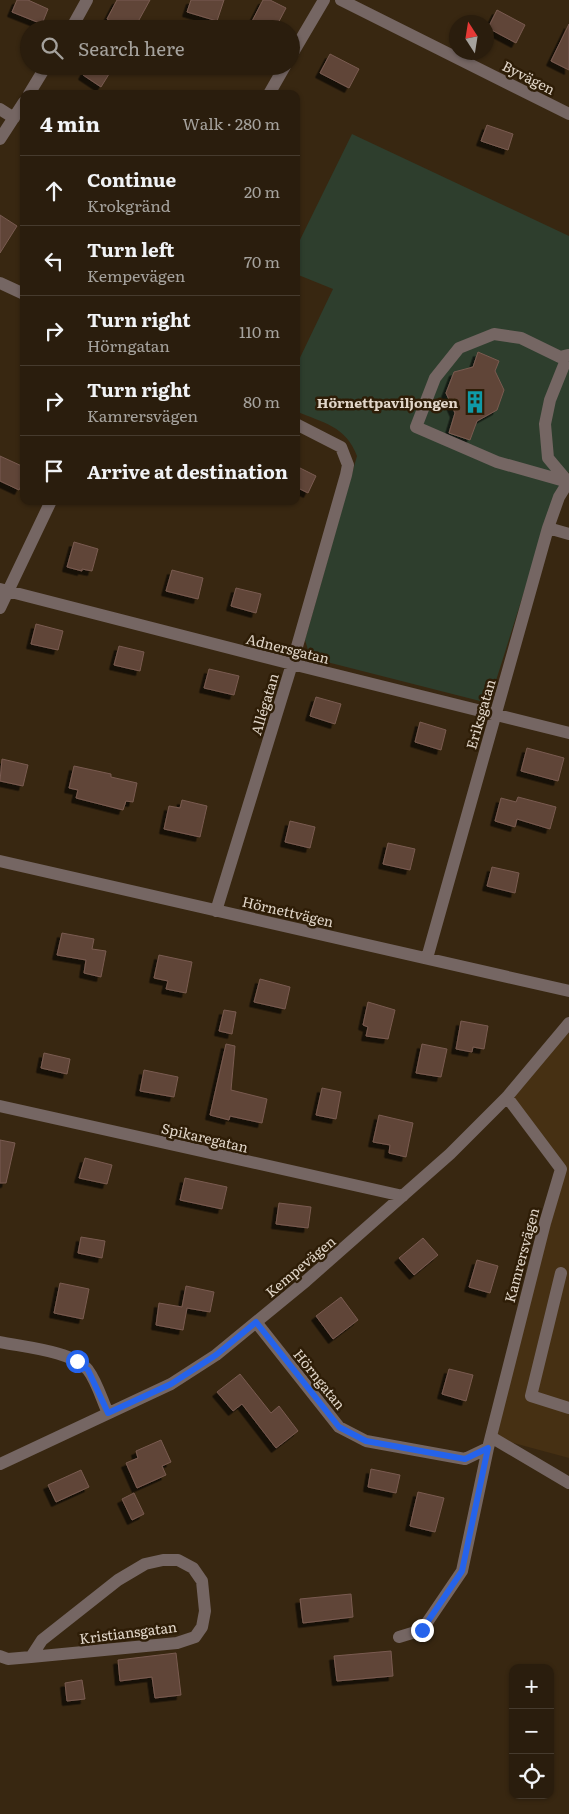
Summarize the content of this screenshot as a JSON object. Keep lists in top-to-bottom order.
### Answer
{
  "streets": {
    "street": [
      "Byvägen",
      "Adnersgatan",
      "Allégatan",
      "Eriksgatan",
      "Hörnettvägen",
      "Spikaregatan",
      "Kamrersvägen",
      "Kempevägen",
      "Hörngatan",
      "Kristiansgatan"
    ]
  },
  "crossings": [
    ["Adnersgatan", "Allégatan"],
    ["Adnersgatan", "Eriksgatan"],
    ["Allégatan", "Hörnettvägen"],
    ["Eriksgatan", "Hörnettvägen"],
    ["Spikaregatan", "Kempevägen"],
    ["Kamrersvägen", "Kempevägen"],
    ["Kamrersvägen", "Hörngatan"],
    ["Kempevägen", "Hörngatan"]
  ],
  "places": {
    "building": ["Hörnettpaviljongen"]
  },
  "north": "top",
  "page": {
    "search": "Search here",
    "heading": ["4 min", "Walk · 280 m"],
    "list": [
      ["Continue", "Krokgränd", "20 m"],
      ["Turn left", "Kempevägen", "70 m"],
      ["Turn right", "Hörngatan", "110 m"],
      ["Turn right", "Kamrersvägen", "80 m"],
      "Arrive at destination"
    ],
    "map_buttons": ["+", "−"]
  }
}
